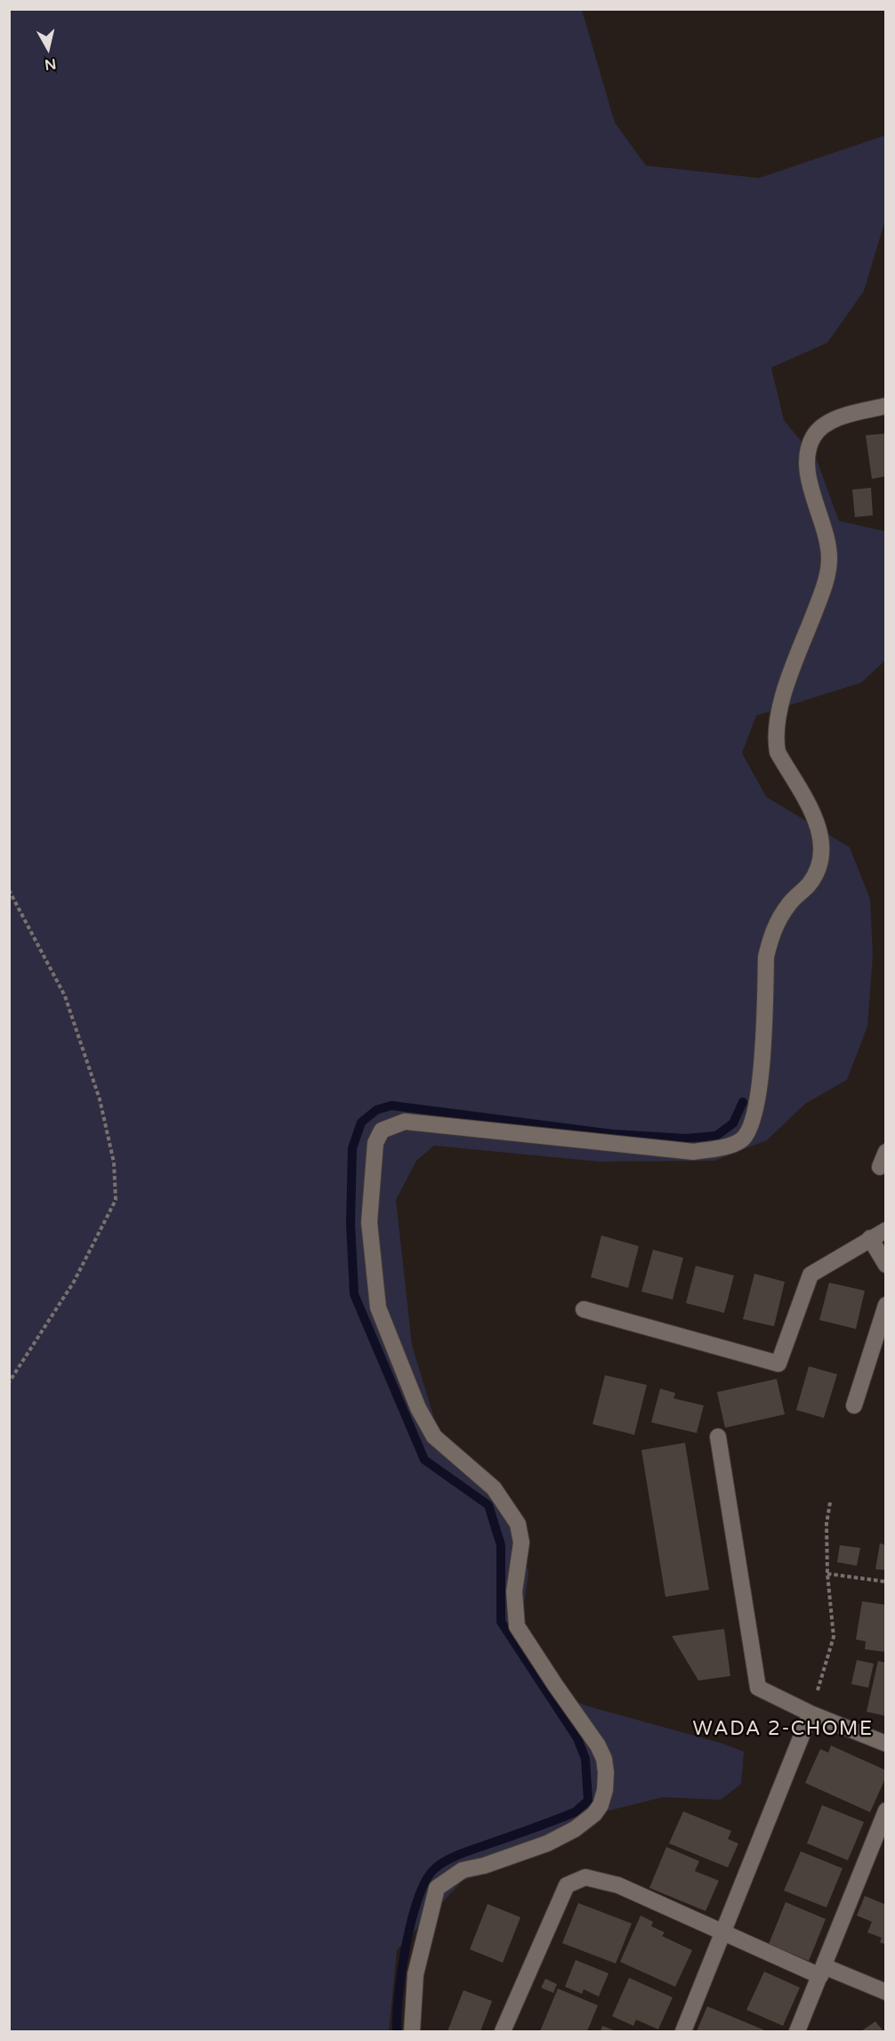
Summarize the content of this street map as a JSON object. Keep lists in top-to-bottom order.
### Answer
{
  "districts": ["WADA 2-CHOME"],
  "north": "bottom"
}
